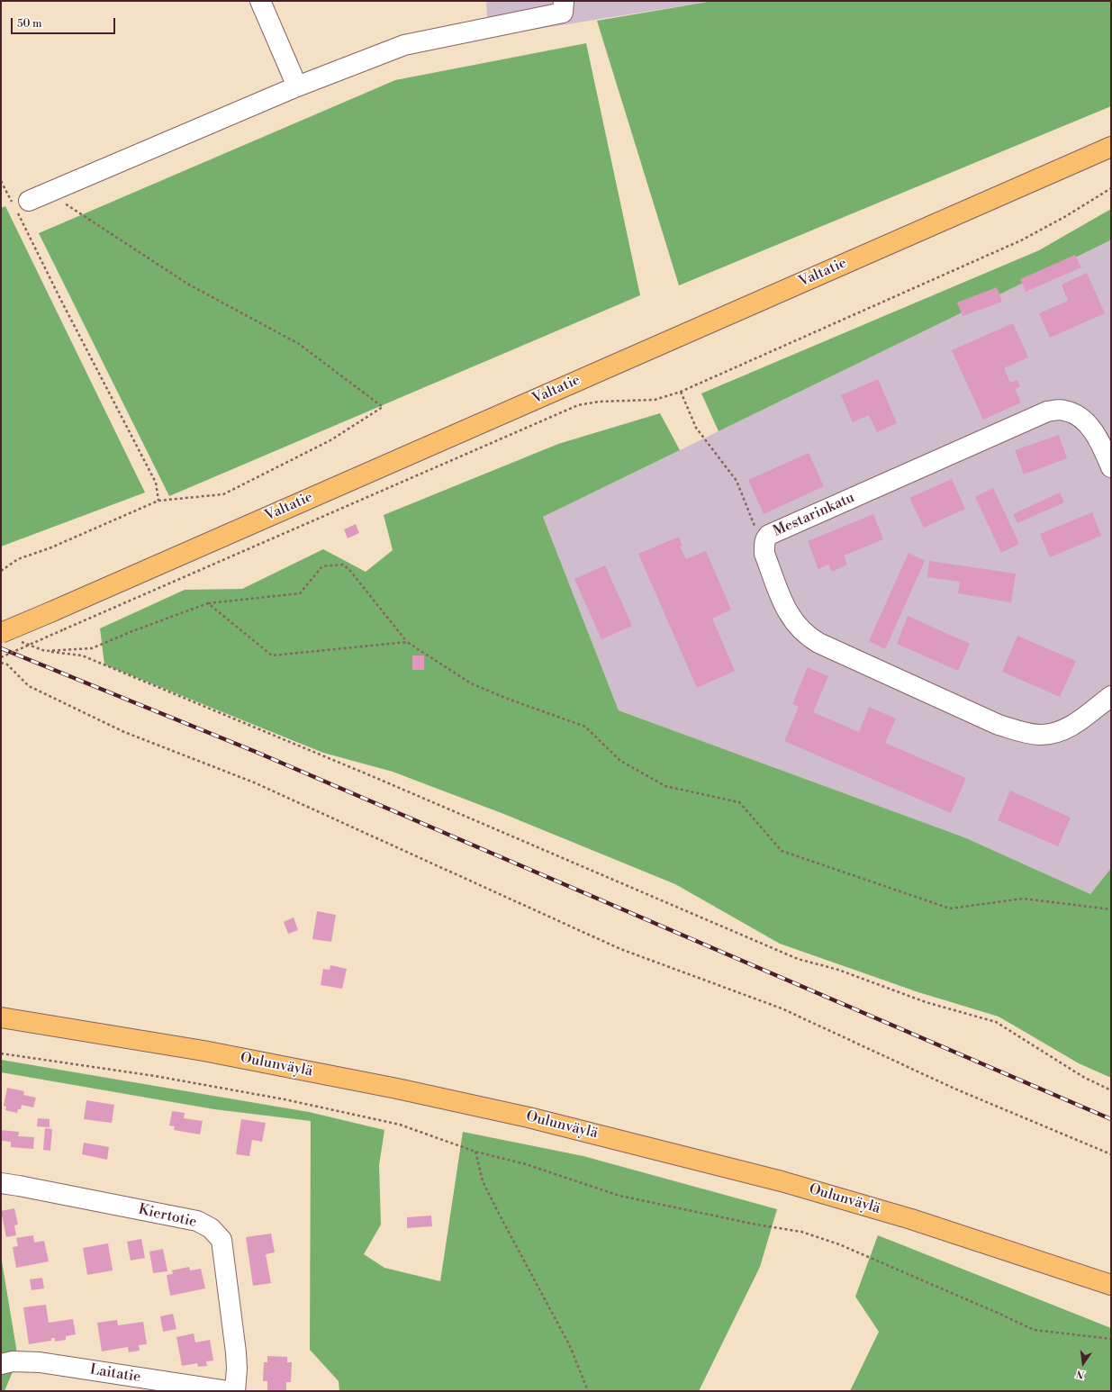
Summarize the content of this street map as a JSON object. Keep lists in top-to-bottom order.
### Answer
{
  "streets": {
    "main road": ["Valtatie", "Oulunväylä"],
    "street": ["Mestarinkatu", "Kiertotie", "Laitatie"]
  },
  "scale_bar": "50 m",
  "north": "bottom"
}
